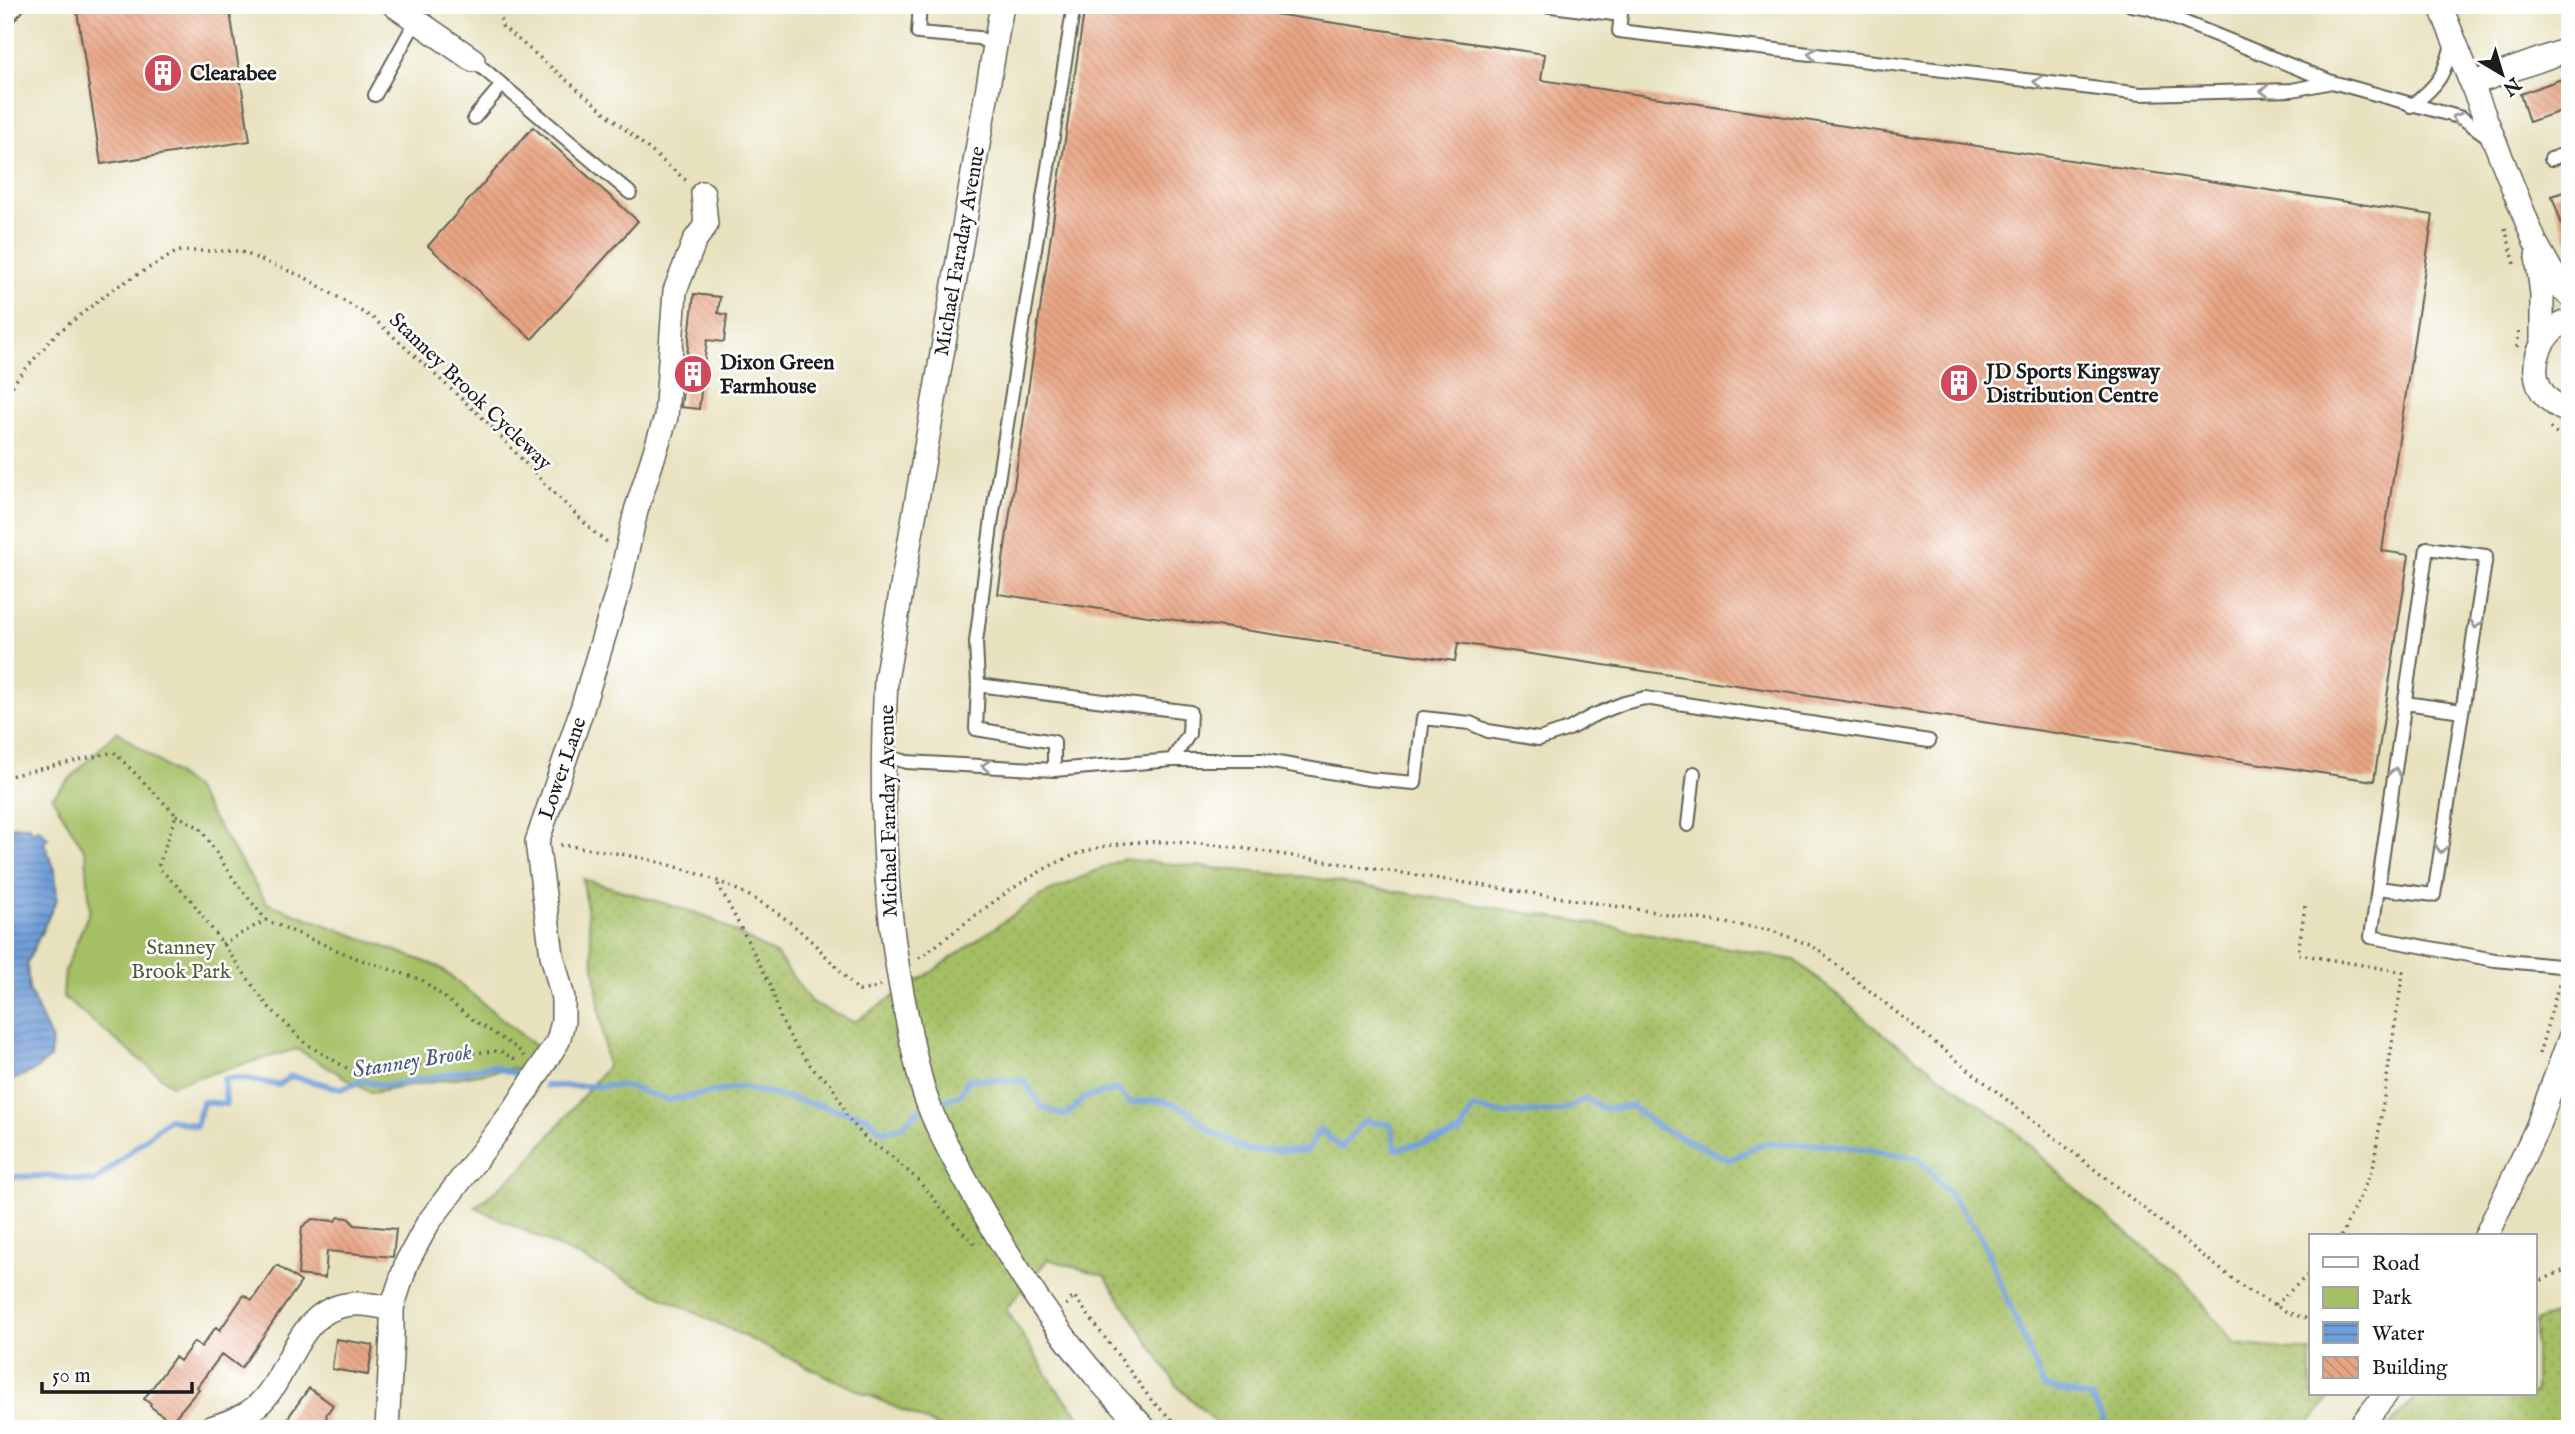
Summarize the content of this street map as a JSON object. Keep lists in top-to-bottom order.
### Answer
{
  "streets": {
    "street": ["Michael Faraday Avenue", "Lower Lane"],
    "path": ["Stanney Brook Cycleway"]
  },
  "crossings": [
    ["Stanney Brook Cycleway", "Lower Lane"]
  ],
  "water": ["Stanney Brook"],
  "parks": ["Stanney Brook Park"],
  "places": {
    "building": ["Clearabee", "Dixon Green Farmhouse", "JD Sports Kingsway Distribution Centre"]
  },
  "legend": [
    "Road",
    "Park",
    "Water",
    "Building"
  ],
  "scale_bar": "50 m",
  "north": "bottom right"
}
